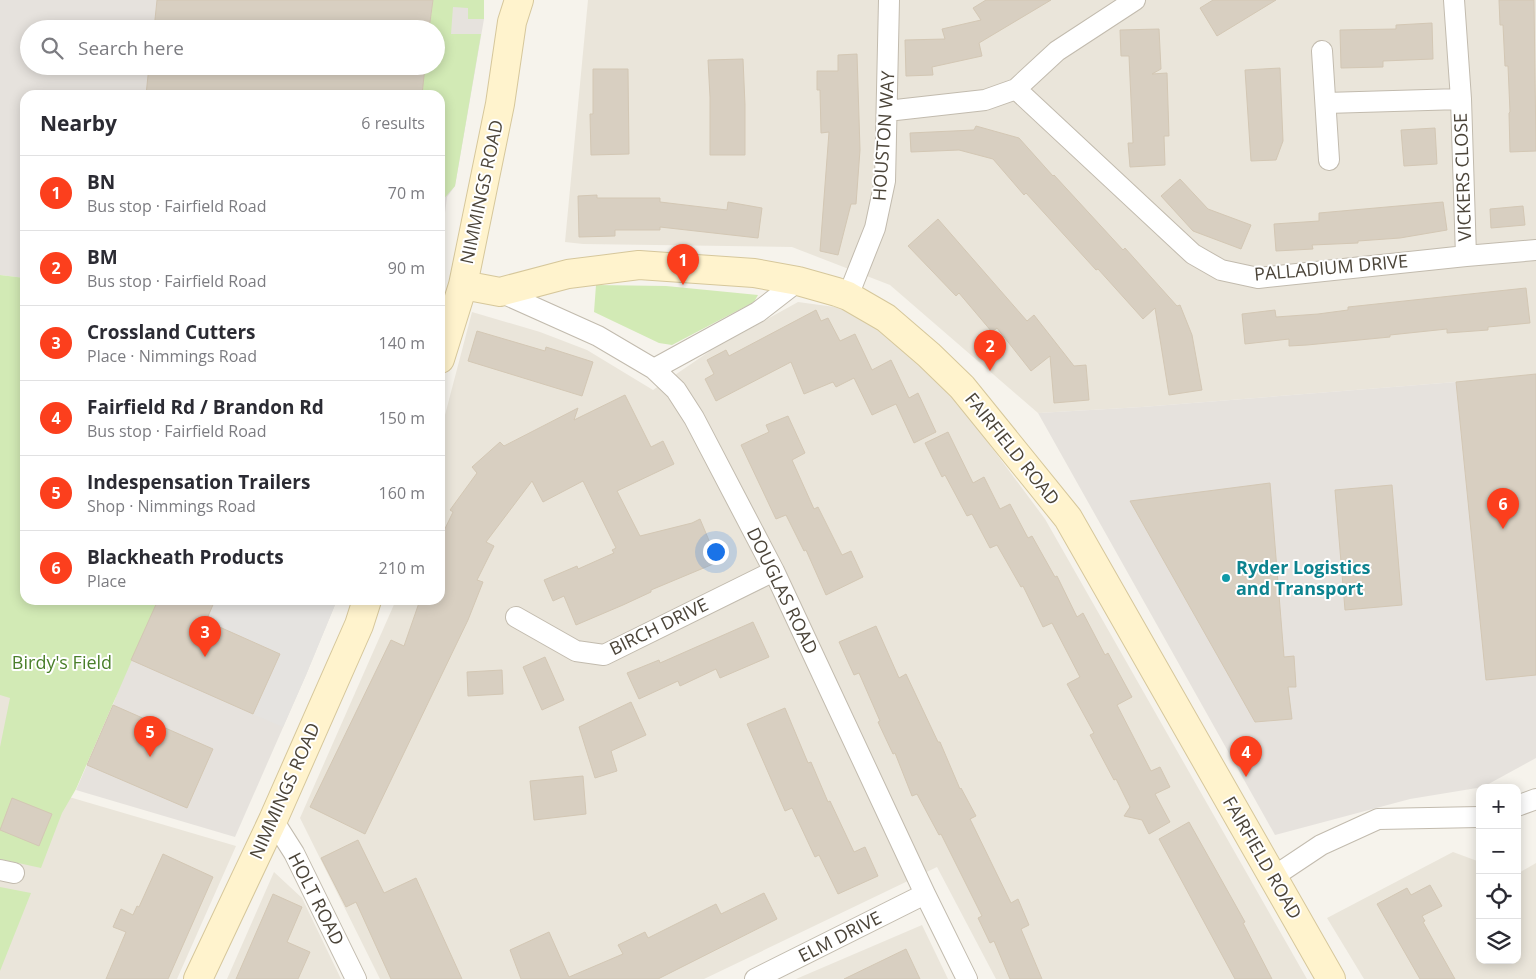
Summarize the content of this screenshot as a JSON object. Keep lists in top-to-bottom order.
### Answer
{
  "streets": {
    "main road": ["NIMMINGS ROAD", "FAIRFIELD ROAD"],
    "street": [
      "HOUSTON WAY",
      "VICKERS CLOSE",
      "PALLADIUM DRIVE",
      "DOUGLAS ROAD",
      "BIRCH DRIVE",
      "HOLT ROAD",
      "ELM DRIVE"
    ]
  },
  "crossings": [
    ["HOUSTON WAY", "FAIRFIELD ROAD"],
    ["VICKERS CLOSE", "PALLADIUM DRIVE"],
    ["NIMMINGS ROAD", "FAIRFIELD ROAD"],
    ["NIMMINGS ROAD", "HOLT ROAD"],
    ["FAIRFIELD ROAD", "DOUGLAS ROAD"],
    ["DOUGLAS ROAD", "BIRCH DRIVE"],
    ["DOUGLAS ROAD", "ELM DRIVE"]
  ],
  "parks": ["Birdy's Field"],
  "places": ["Ryder Logistics and Transport"],
  "page": {
    "search": "Search here",
    "heading": ["Nearby", "6 results"],
    "list": [
      {
        "mark": "1",
        "name": "BN",
        "note": "Bus stop · Fairfield Road",
        "value": "70 m"
      },
      {
        "mark": "2",
        "name": "BM",
        "note": "Bus stop · Fairfield Road",
        "value": "90 m"
      },
      {
        "mark": "3",
        "name": "Crossland Cutters",
        "note": "Place · Nimmings Road",
        "value": "140 m"
      },
      {
        "mark": "4",
        "name": "Fairfield Rd / Brandon Rd",
        "note": "Bus stop · Fairfield Road",
        "value": "150 m"
      },
      {
        "mark": "5",
        "name": "Indespensation Trailers",
        "note": "Shop · Nimmings Road",
        "value": "160 m"
      },
      {
        "mark": "6",
        "name": "Blackheath Products",
        "note": "Place",
        "value": "210 m"
      }
    ],
    "pins": [
      "1",
      "2",
      "6",
      "3",
      "5",
      "4"
    ],
    "map_buttons": ["+", "−"]
  }
}
